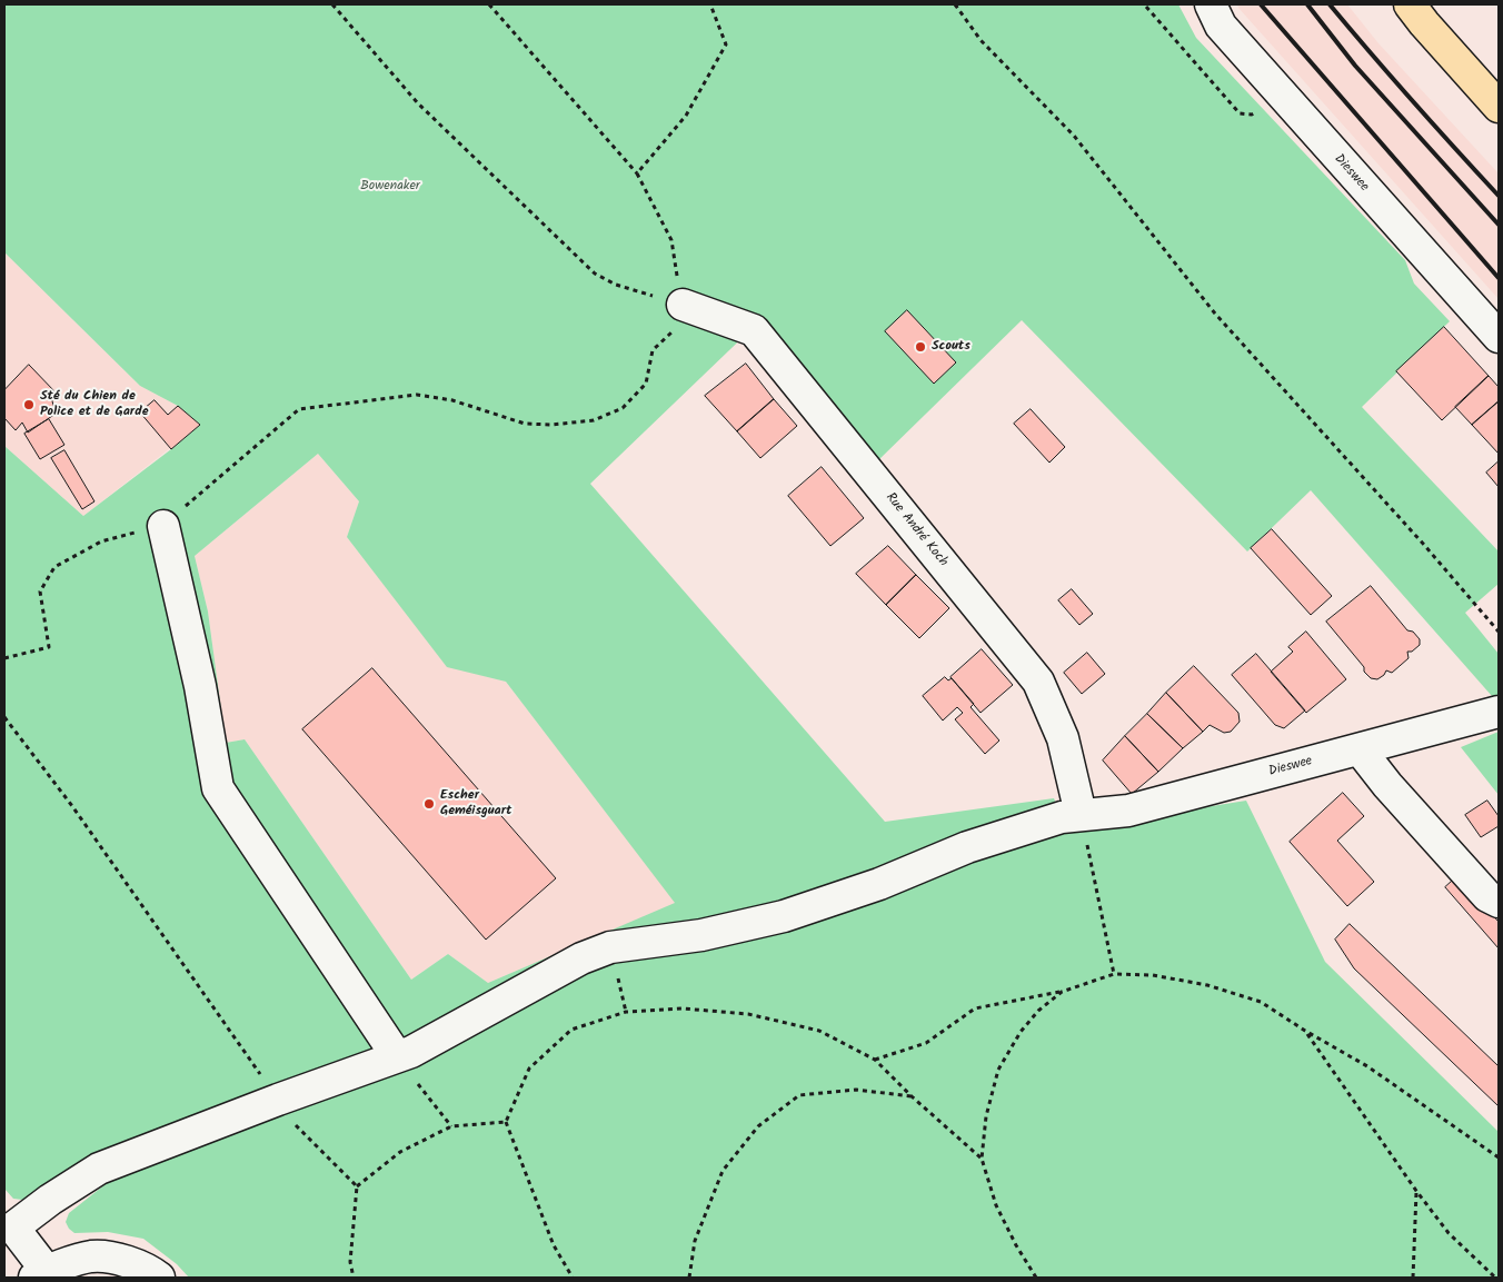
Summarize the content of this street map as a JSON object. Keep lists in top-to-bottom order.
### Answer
{
  "streets": {
    "street": ["Dieswee", "Rue André Koch"]
  },
  "crossings": [
    ["Dieswee", "Rue André Koch"]
  ],
  "parks": ["Bowenaker"],
  "places": ["Scouts", "Sté du Chien de Police et de Garde", "Escher Geméisguart"]
}
